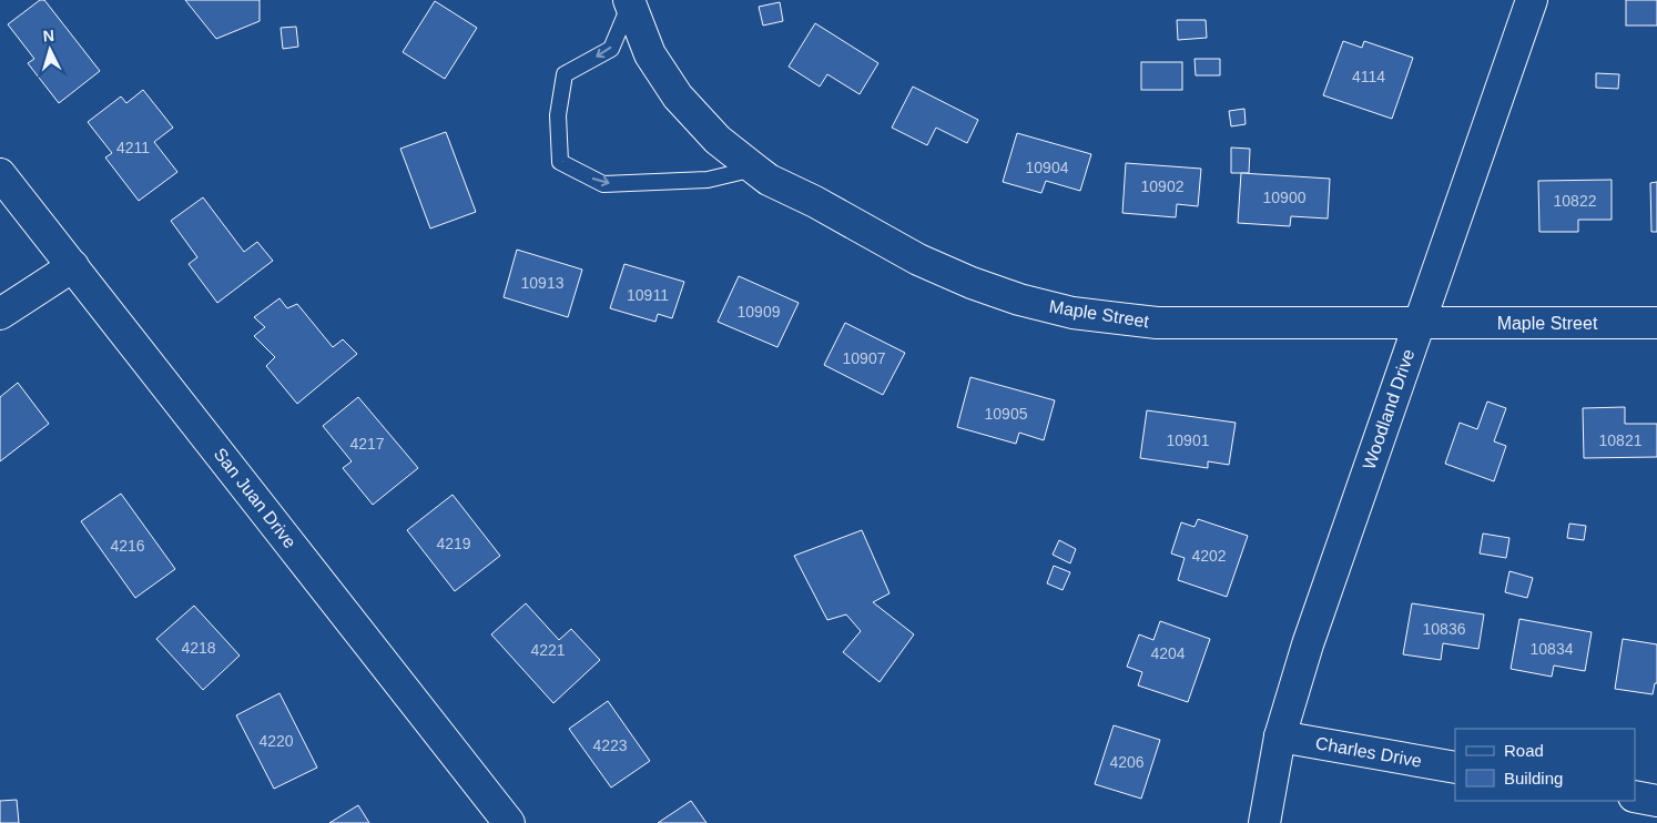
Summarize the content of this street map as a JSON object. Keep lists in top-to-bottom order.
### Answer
{
  "streets": {
    "street": [
      "Maple Street",
      "Woodland Drive",
      "San Juan Drive",
      "Charles Drive"
    ]
  },
  "crossings": [
    ["Maple Street", "Woodland Drive"],
    ["Woodland Drive", "Charles Drive"]
  ],
  "house_numbers": [
    "4114",
    "4211",
    "10904",
    "10902",
    "10900",
    "10822",
    "10913",
    "10911",
    "10909",
    "10907",
    "10905",
    "10901",
    "10821",
    "4217",
    "4219",
    "4216",
    "4202",
    "10836",
    "4218",
    "10834",
    "4221",
    "4204",
    "4220",
    "4223",
    "4206"
  ],
  "legend": ["Road", "Building"],
  "north": "top"
}
